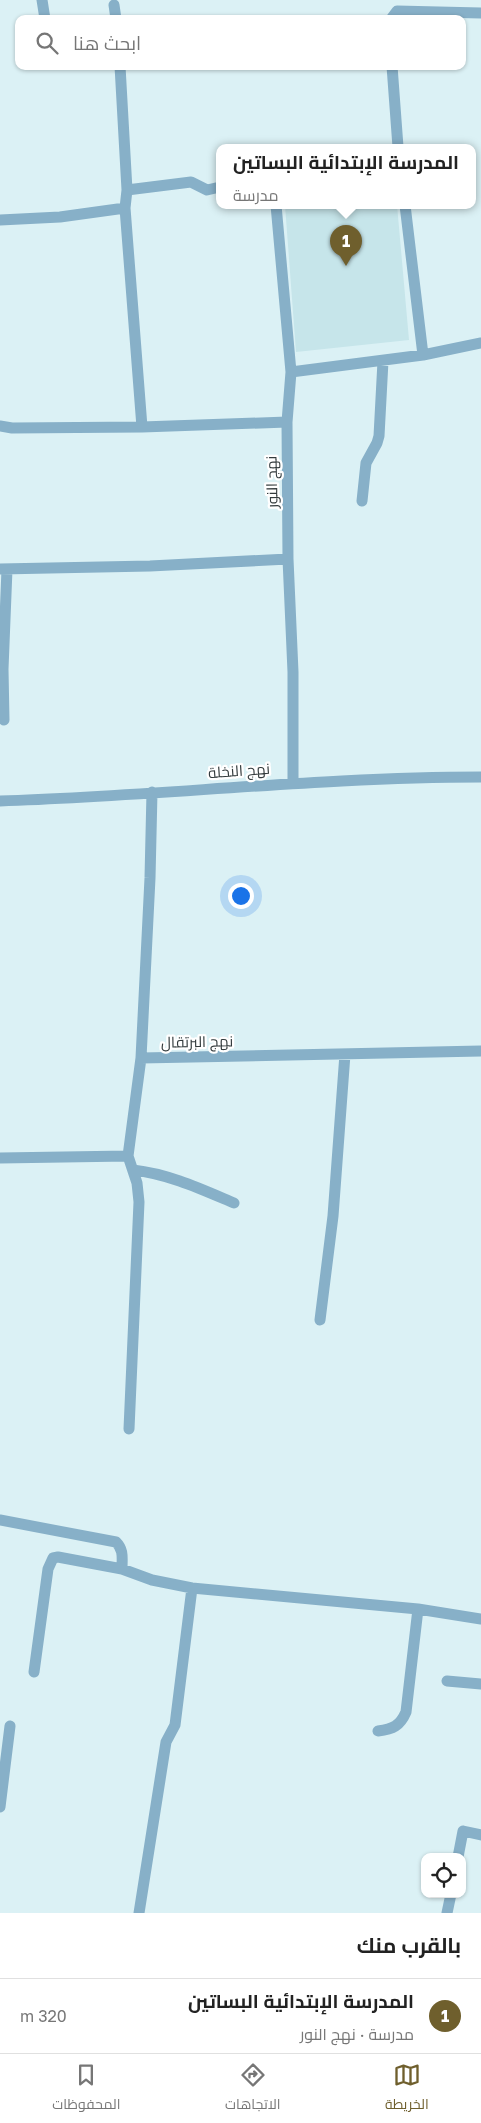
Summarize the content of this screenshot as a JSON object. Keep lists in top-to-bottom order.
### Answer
{
  "streets": {
    "street": ["نهج النور", "نهج النخلة", "نهج البرتقال"]
  },
  "crossings": [
    ["نهج النور", "نهج النخلة"]
  ],
  "page": {
    "search": "ابحث هنا",
    "popup": ["المدرسة الإبتدائية البساتين", "مدرسة"],
    "pins": "1",
    "heading": "بالقرب منك",
    "list": [
      {
        "mark": "1",
        "name": "المدرسة الإبتدائية البساتين",
        "note": "مدرسة · نهج النور",
        "value": "320 m"
      }
    ],
    "nav": ["الخريطة", "الاتجاهات", "المحفوظات"]
  }
}
